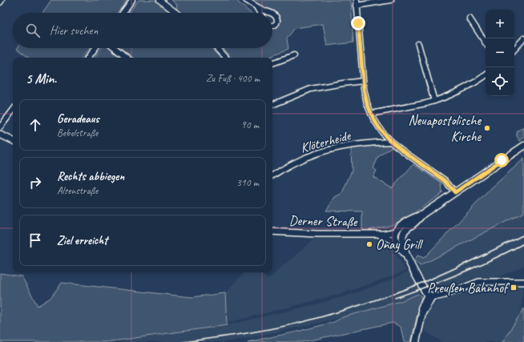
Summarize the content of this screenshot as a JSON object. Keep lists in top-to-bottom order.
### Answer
{
  "streets": {
    "street": ["Klöterheide", "Derner Straße"]
  },
  "places": {
    "other": ["Neuapostolische Kirche", "Onay Grill"],
    "transit": ["Preußen Bahnhof"]
  },
  "page": {
    "map_buttons": ["+", "−"],
    "search": "Hier suchen",
    "heading": ["5 Min.", "Zu Fuß · 400 m"],
    "list": [
      ["Geradeaus", "Bebelstraße", "90 m"],
      ["Rechts abbiegen", "Alsenstraße", "310 m"],
      "Ziel erreicht"
    ]
  }
}
